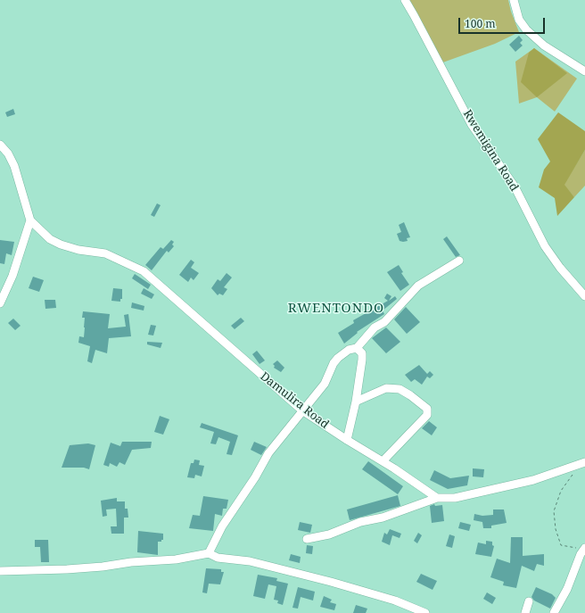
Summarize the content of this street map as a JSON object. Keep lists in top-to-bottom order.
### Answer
{
  "streets": {
    "street": ["Rwemigina Road", "Damulira Road"]
  },
  "districts": ["RWENTONDO"],
  "scale_bar": "100 m"
}
